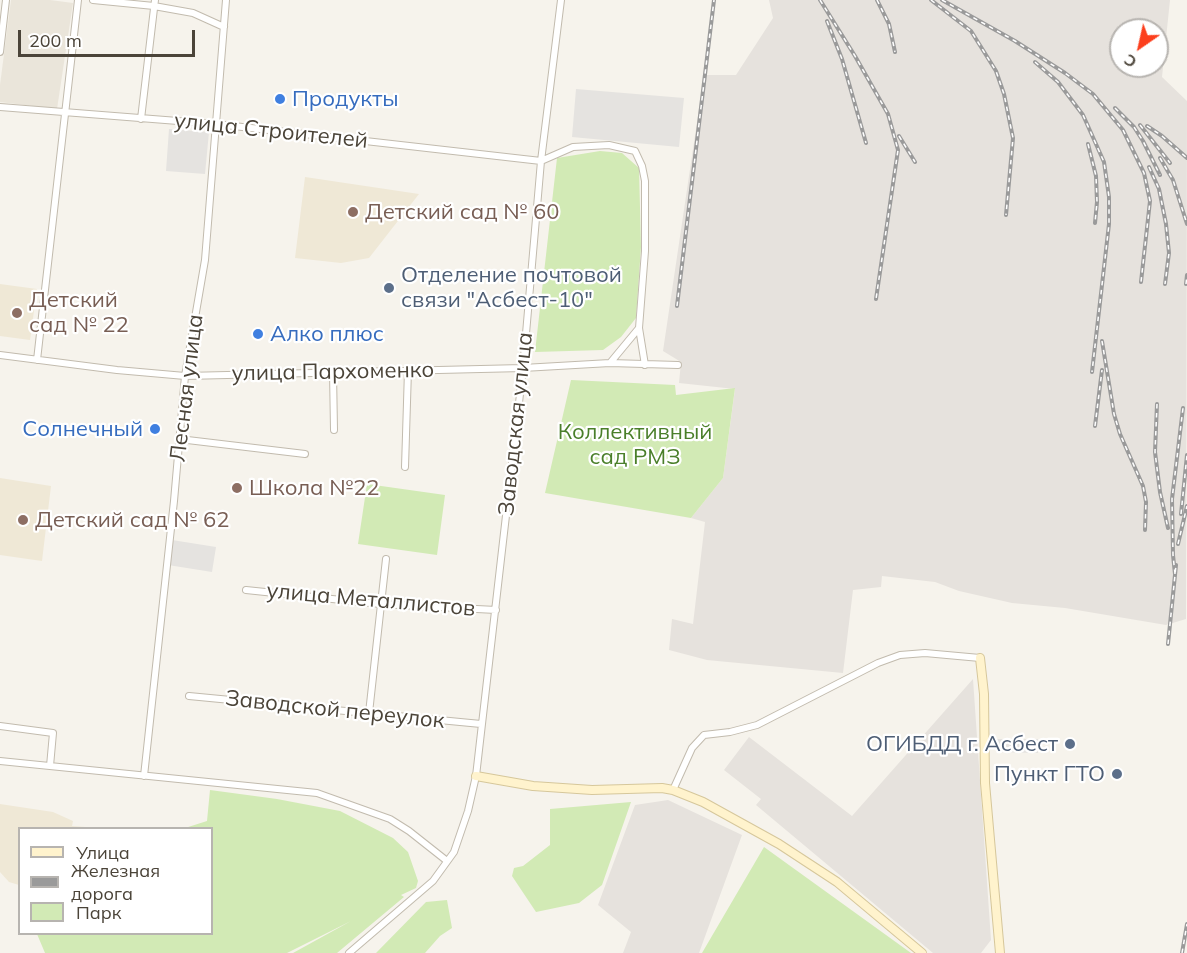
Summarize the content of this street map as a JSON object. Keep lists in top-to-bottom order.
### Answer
{
  "streets": {
    "street": [
      "улица Строителей",
      "улица Пархоменко",
      "Лесная улица",
      "Заводская улица",
      "улица Металлистов",
      "Заводской переулок"
    ]
  },
  "crossings": [
    ["улица Строителей", "Лесная улица"],
    ["улица Строителей", "Заводская улица"],
    ["улица Пархоменко", "Лесная улица"],
    ["улица Пархоменко", "Заводская улица"],
    ["Заводская улица", "улица Металлистов"],
    ["Заводская улица", "Заводской переулок"]
  ],
  "parks": ["Коллективный сад РМЗ"],
  "places": [
    "Продукты",
    "Детский сад № 60",
    "Отделение почтовой связи \"Асбест-10\"",
    "Детский сад № 22",
    "Алко плюс",
    "Солнечный",
    "Школа №22",
    "Детский сад № 62",
    "ОГИБДД г. Асбест",
    "Пункт ГТО"
  ],
  "legend": ["Улица", "Железная дорога", "Парк"],
  "scale_bar": "200 m",
  "north": "bottom left"
}
